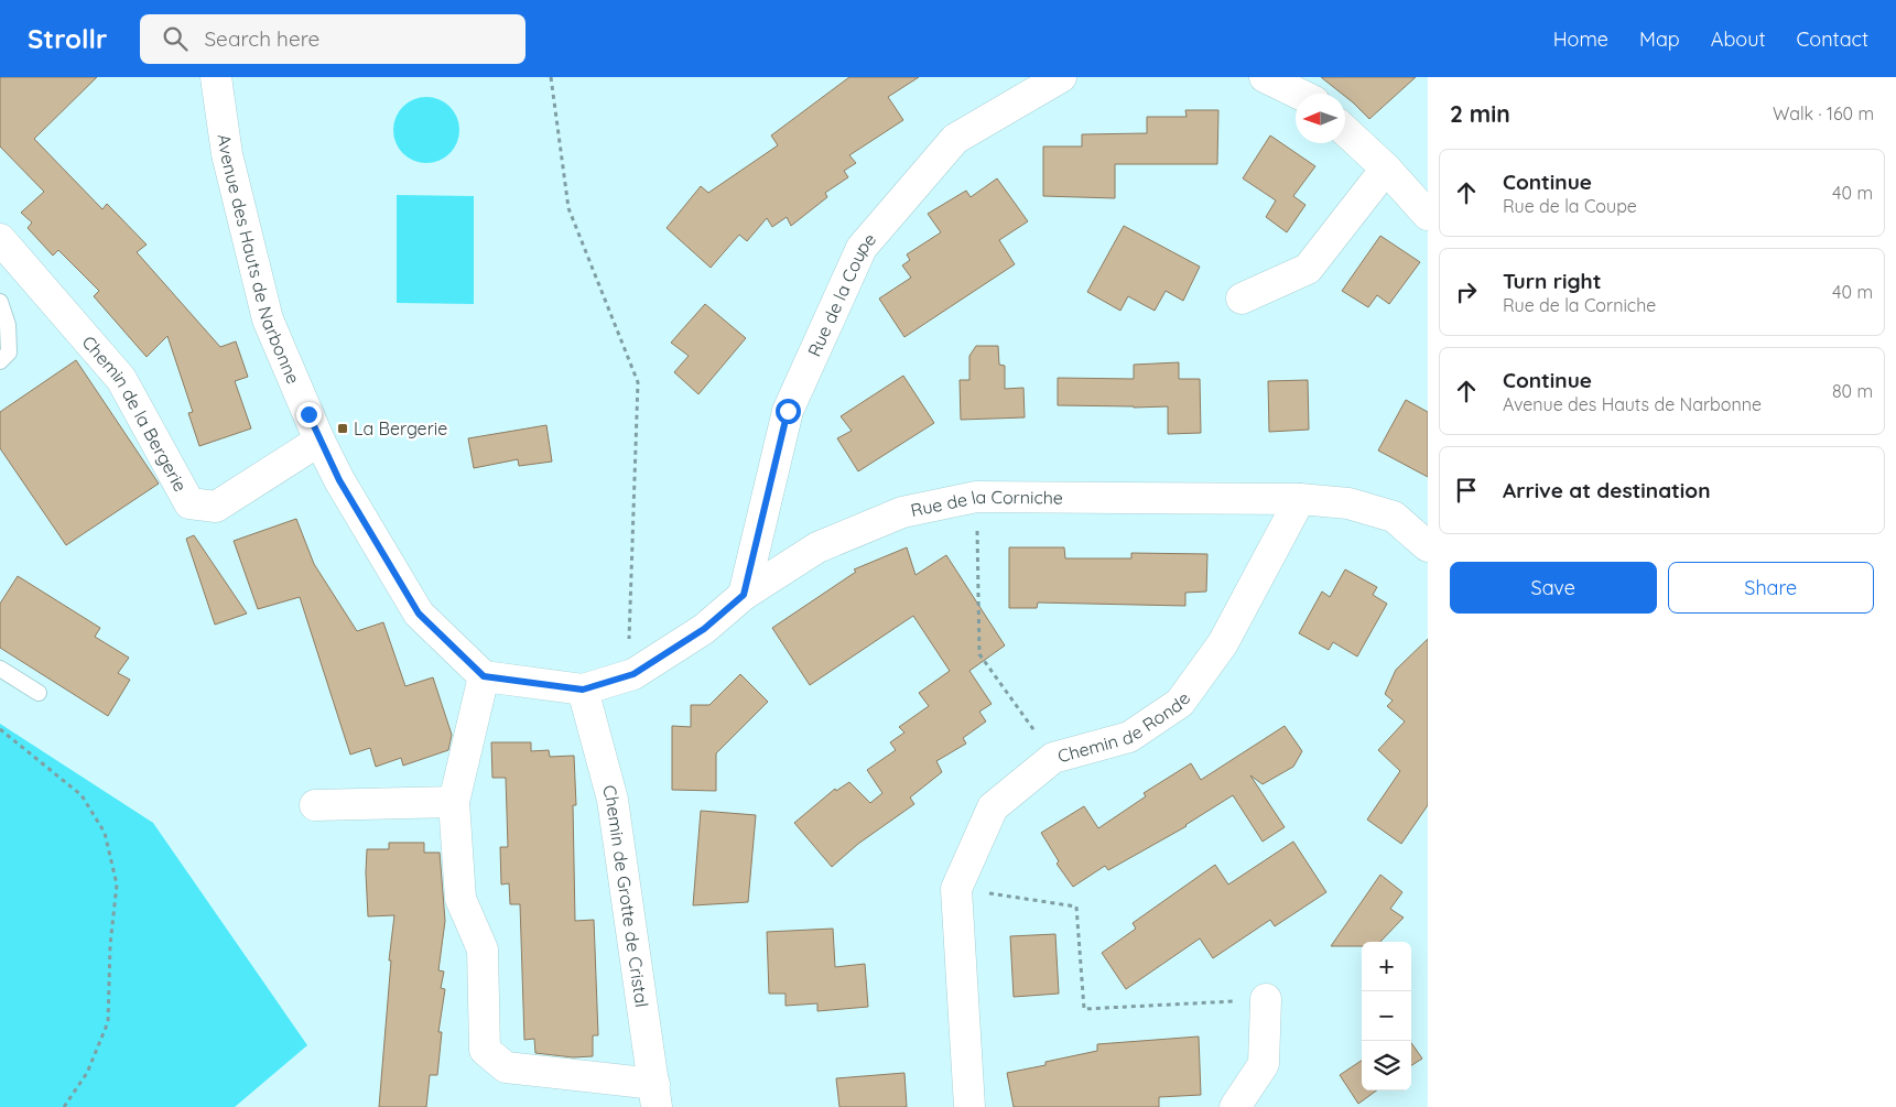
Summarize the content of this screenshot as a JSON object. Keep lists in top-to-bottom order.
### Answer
{
  "streets": {
    "street": [
      "Avenue des Hauts de Narbonne",
      "Rue de la Coupe",
      "Chemin de la Bergerie",
      "Rue de la Corniche",
      "Chemin de Ronde",
      "Chemin de Grotte de Cristal"
    ]
  },
  "crossings": [
    ["Avenue des Hauts de Narbonne", "Chemin de la Bergerie"],
    ["Rue de la Coupe", "Rue de la Corniche"],
    ["Rue de la Corniche", "Chemin de Ronde"],
    ["Rue de la Corniche", "Chemin de Grotte de Cristal"]
  ],
  "places": {
    "transit": ["La Bergerie"]
  },
  "north": "left",
  "page": {
    "header": "Strollr",
    "search": "Search here",
    "nav": [
      "Home",
      "Map",
      "About",
      "Contact"
    ],
    "heading": ["2 min", "Walk · 160 m"],
    "list": [
      ["Continue", "Rue de la Coupe", "40 m"],
      ["Turn right", "Rue de la Corniche", "40 m"],
      ["Continue", "Avenue des Hauts de Narbonne", "80 m"],
      "Arrive at destination"
    ],
    "buttons": ["Save", "Share"],
    "map_buttons": ["+", "−"]
  }
}
